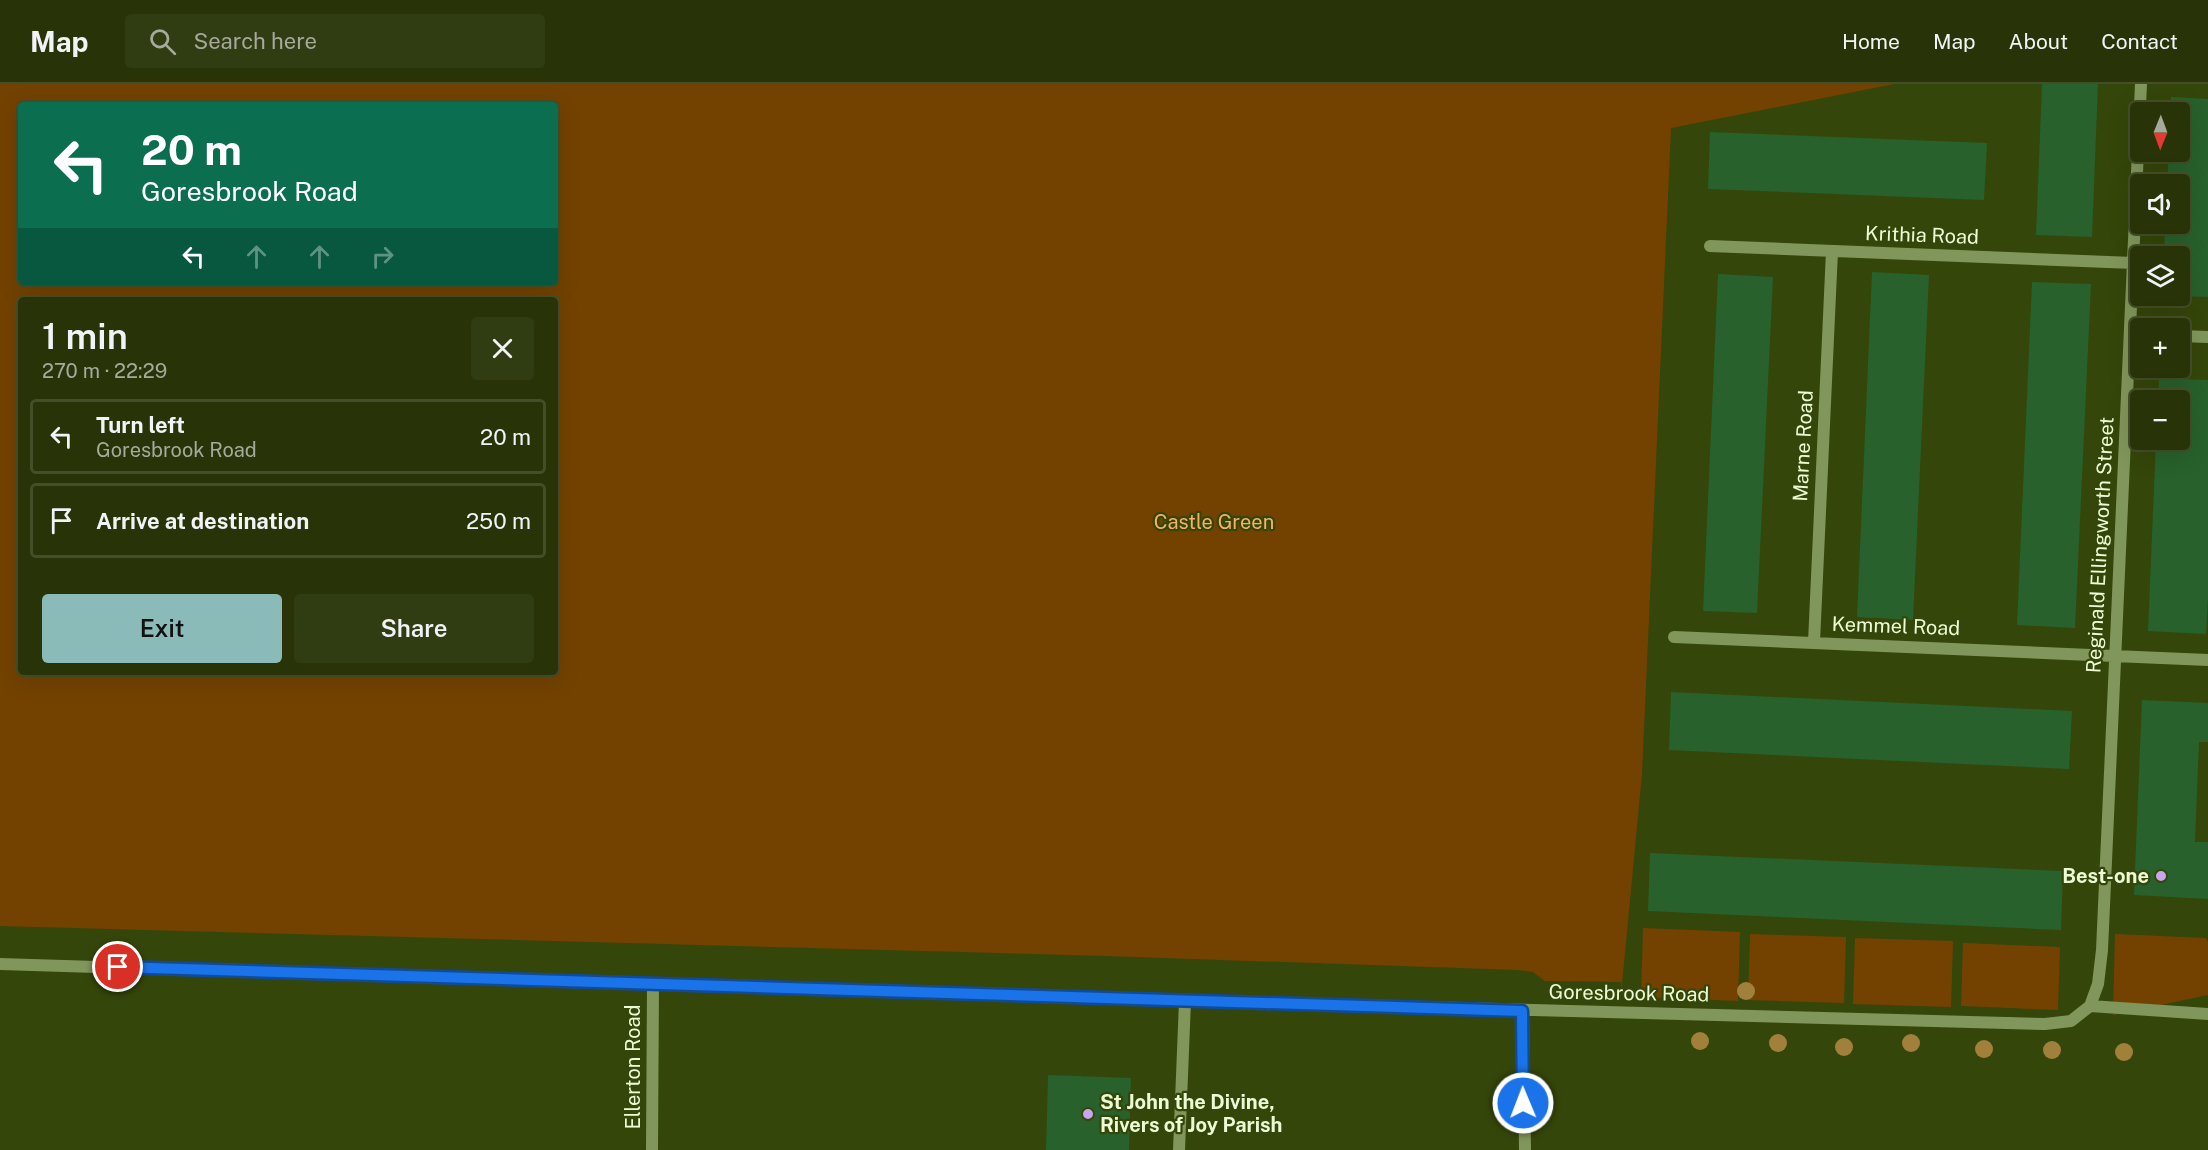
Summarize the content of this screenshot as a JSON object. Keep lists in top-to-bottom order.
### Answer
{
  "streets": {
    "street": [
      "Krithia Road",
      "Marne Road",
      "Reginald Ellingworth Street",
      "Kemmel Road",
      "Goresbrook Road",
      "Ellerton Road"
    ]
  },
  "crossings": [
    ["Krithia Road", "Marne Road"],
    ["Marne Road", "Kemmel Road"],
    ["Reginald Ellingworth Street", "Kemmel Road"],
    ["Reginald Ellingworth Street", "Goresbrook Road"],
    ["Goresbrook Road", "Ellerton Road"]
  ],
  "parks": ["Castle Green"],
  "places": ["Best-one", "St John the Divine, Rivers of Joy Parish"],
  "north": "bottom",
  "page": {
    "header": "Map",
    "search": "Search here",
    "nav": [
      "Home",
      "Map",
      "About",
      "Contact"
    ],
    "map_buttons": ["+", "−"],
    "turn": ["20 m", "Goresbrook Road"],
    "heading": ["1 min", "270 m · 22:29"],
    "list": [
      {
        "name": "Turn left",
        "note": "Goresbrook Road",
        "value": "20 m"
      },
      {
        "name": "Arrive at destination",
        "value": "250 m"
      }
    ],
    "buttons": ["Exit", "Share"]
  }
}
